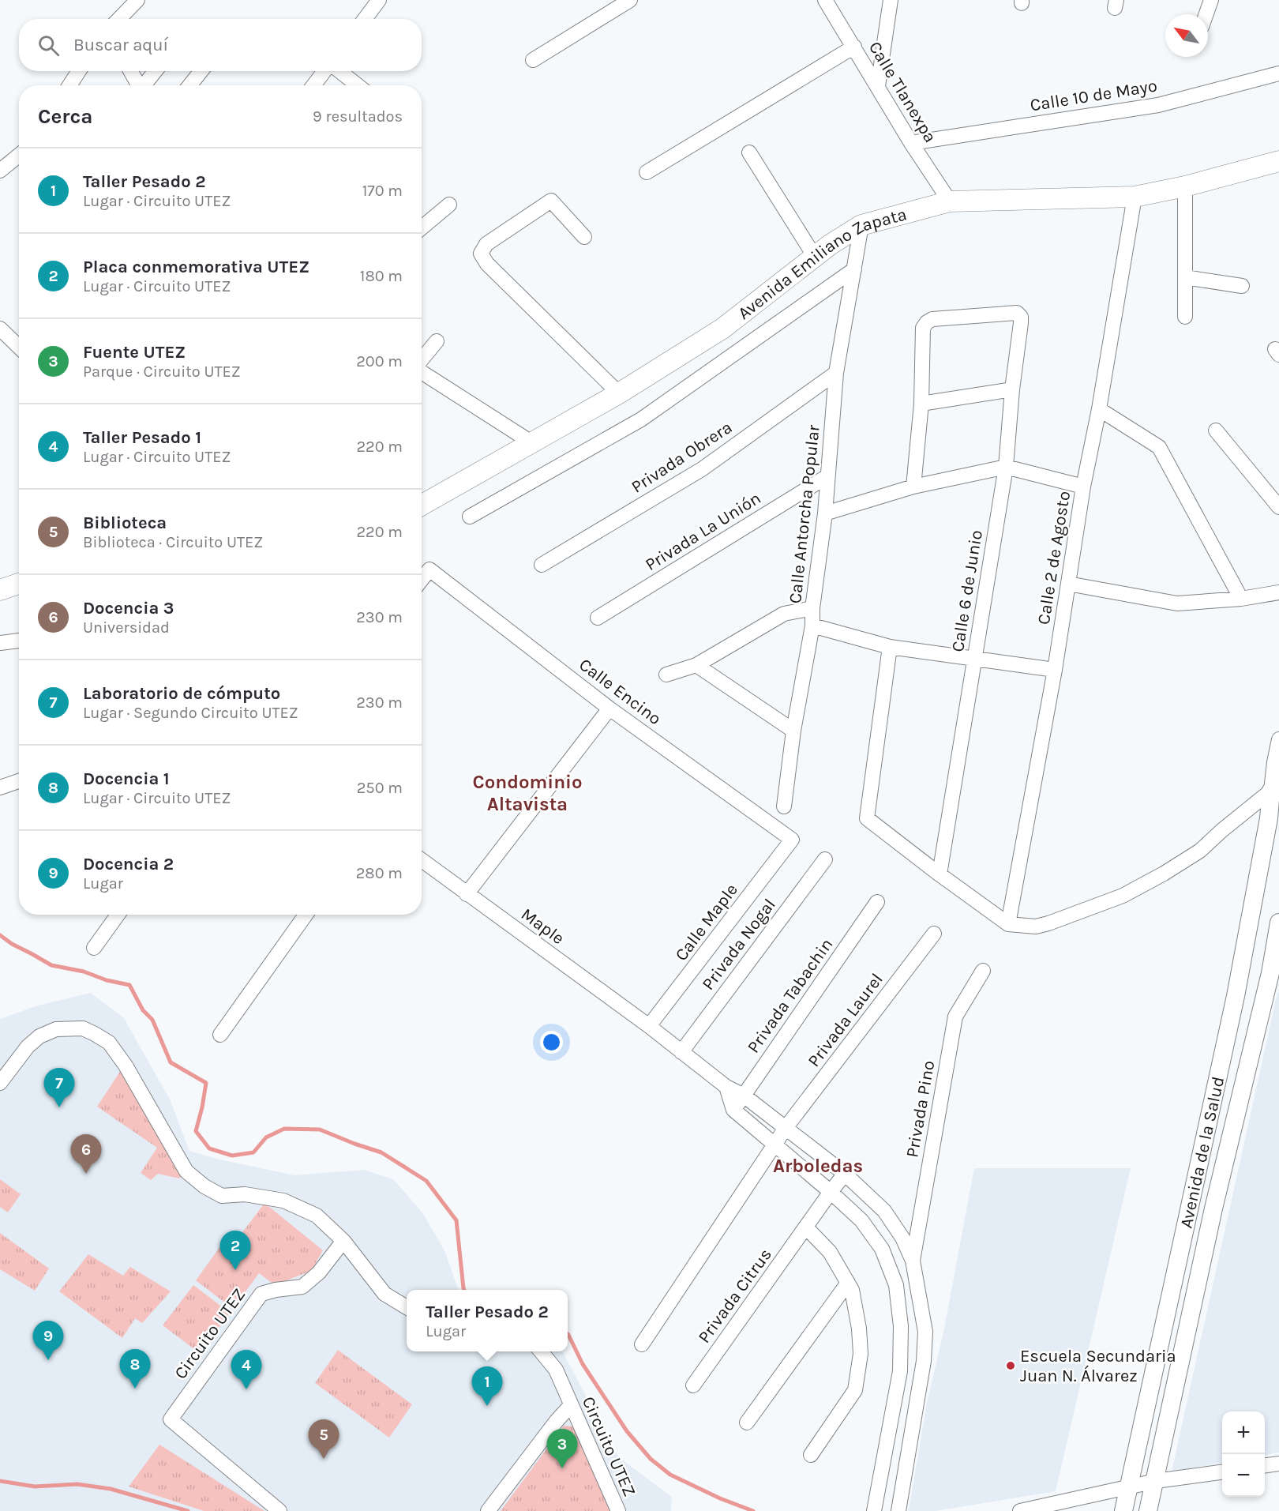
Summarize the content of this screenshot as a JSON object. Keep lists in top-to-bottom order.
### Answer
{
  "streets": {
    "main road": ["Avenida Emiliano Zapata"],
    "street": [
      "Calle Tlanexpa",
      "Calle 10 de Mayo",
      "Privada Obrera",
      "Calle Antorcha Popular",
      "Privada La Unión",
      "Calle 2 de Agosto",
      "Calle 6 de Junio",
      "Calle Encino",
      "Calle Maple",
      "Maple",
      "Privada Nogal",
      "Privada Tabachin",
      "Privada Laurel",
      "Privada Pino",
      "Avenida de la Salud",
      "Privada Citrus",
      "Circuito UTEZ"
    ]
  },
  "crossings": [
    ["Calle Tlanexpa", "Calle 10 de Mayo"],
    ["Calle Tlanexpa", "Avenida Emiliano Zapata"],
    ["Avenida Emiliano Zapata", "Calle Antorcha Popular"],
    ["Avenida Emiliano Zapata", "Calle 2 de Agosto"],
    ["Privada Obrera", "Calle Antorcha Popular"],
    ["Calle Antorcha Popular", "Privada La Unión"],
    ["Calle Encino", "Calle Maple"],
    ["Calle Maple", "Maple"],
    ["Maple", "Privada Nogal"],
    ["Maple", "Privada Tabachin"],
    ["Maple", "Privada Laurel"],
    ["Maple", "Privada Pino"],
    ["Maple", "Privada Citrus"]
  ],
  "districts": ["Condominio Altavista", "Arboledas"],
  "places": ["Escuela Secundaria Juan N. Álvarez"],
  "north": "top left",
  "page": {
    "search": "Buscar aquí",
    "heading": ["Cerca", "9 resultados"],
    "list": [
      {
        "mark": "1",
        "name": "Taller Pesado 2",
        "note": "Lugar · Circuito UTEZ",
        "value": "170 m"
      },
      {
        "mark": "2",
        "name": "Placa conmemorativa UTEZ",
        "note": "Lugar · Circuito UTEZ",
        "value": "180 m"
      },
      {
        "mark": "3",
        "name": "Fuente UTEZ",
        "note": "Parque · Circuito UTEZ",
        "value": "200 m"
      },
      {
        "mark": "4",
        "name": "Taller Pesado 1",
        "note": "Lugar · Circuito UTEZ",
        "value": "220 m"
      },
      {
        "mark": "5",
        "name": "Biblioteca",
        "note": "Biblioteca · Circuito UTEZ",
        "value": "220 m"
      },
      {
        "mark": "6",
        "name": "Docencia 3",
        "note": "Universidad",
        "value": "230 m"
      },
      {
        "mark": "7",
        "name": "Laboratorio de cómputo",
        "note": "Lugar · Segundo Circuito UTEZ",
        "value": "230 m"
      },
      {
        "mark": "8",
        "name": "Docencia 1",
        "note": "Lugar · Circuito UTEZ",
        "value": "250 m"
      },
      {
        "mark": "9",
        "name": "Docencia 2",
        "note": "Lugar",
        "value": "280 m"
      }
    ],
    "pins": [
      "7",
      "6",
      "2",
      "9",
      "8",
      "4",
      "1",
      "5",
      "3"
    ],
    "popup": ["Taller Pesado 2", "Lugar"],
    "map_buttons": ["+", "−"]
  }
}
